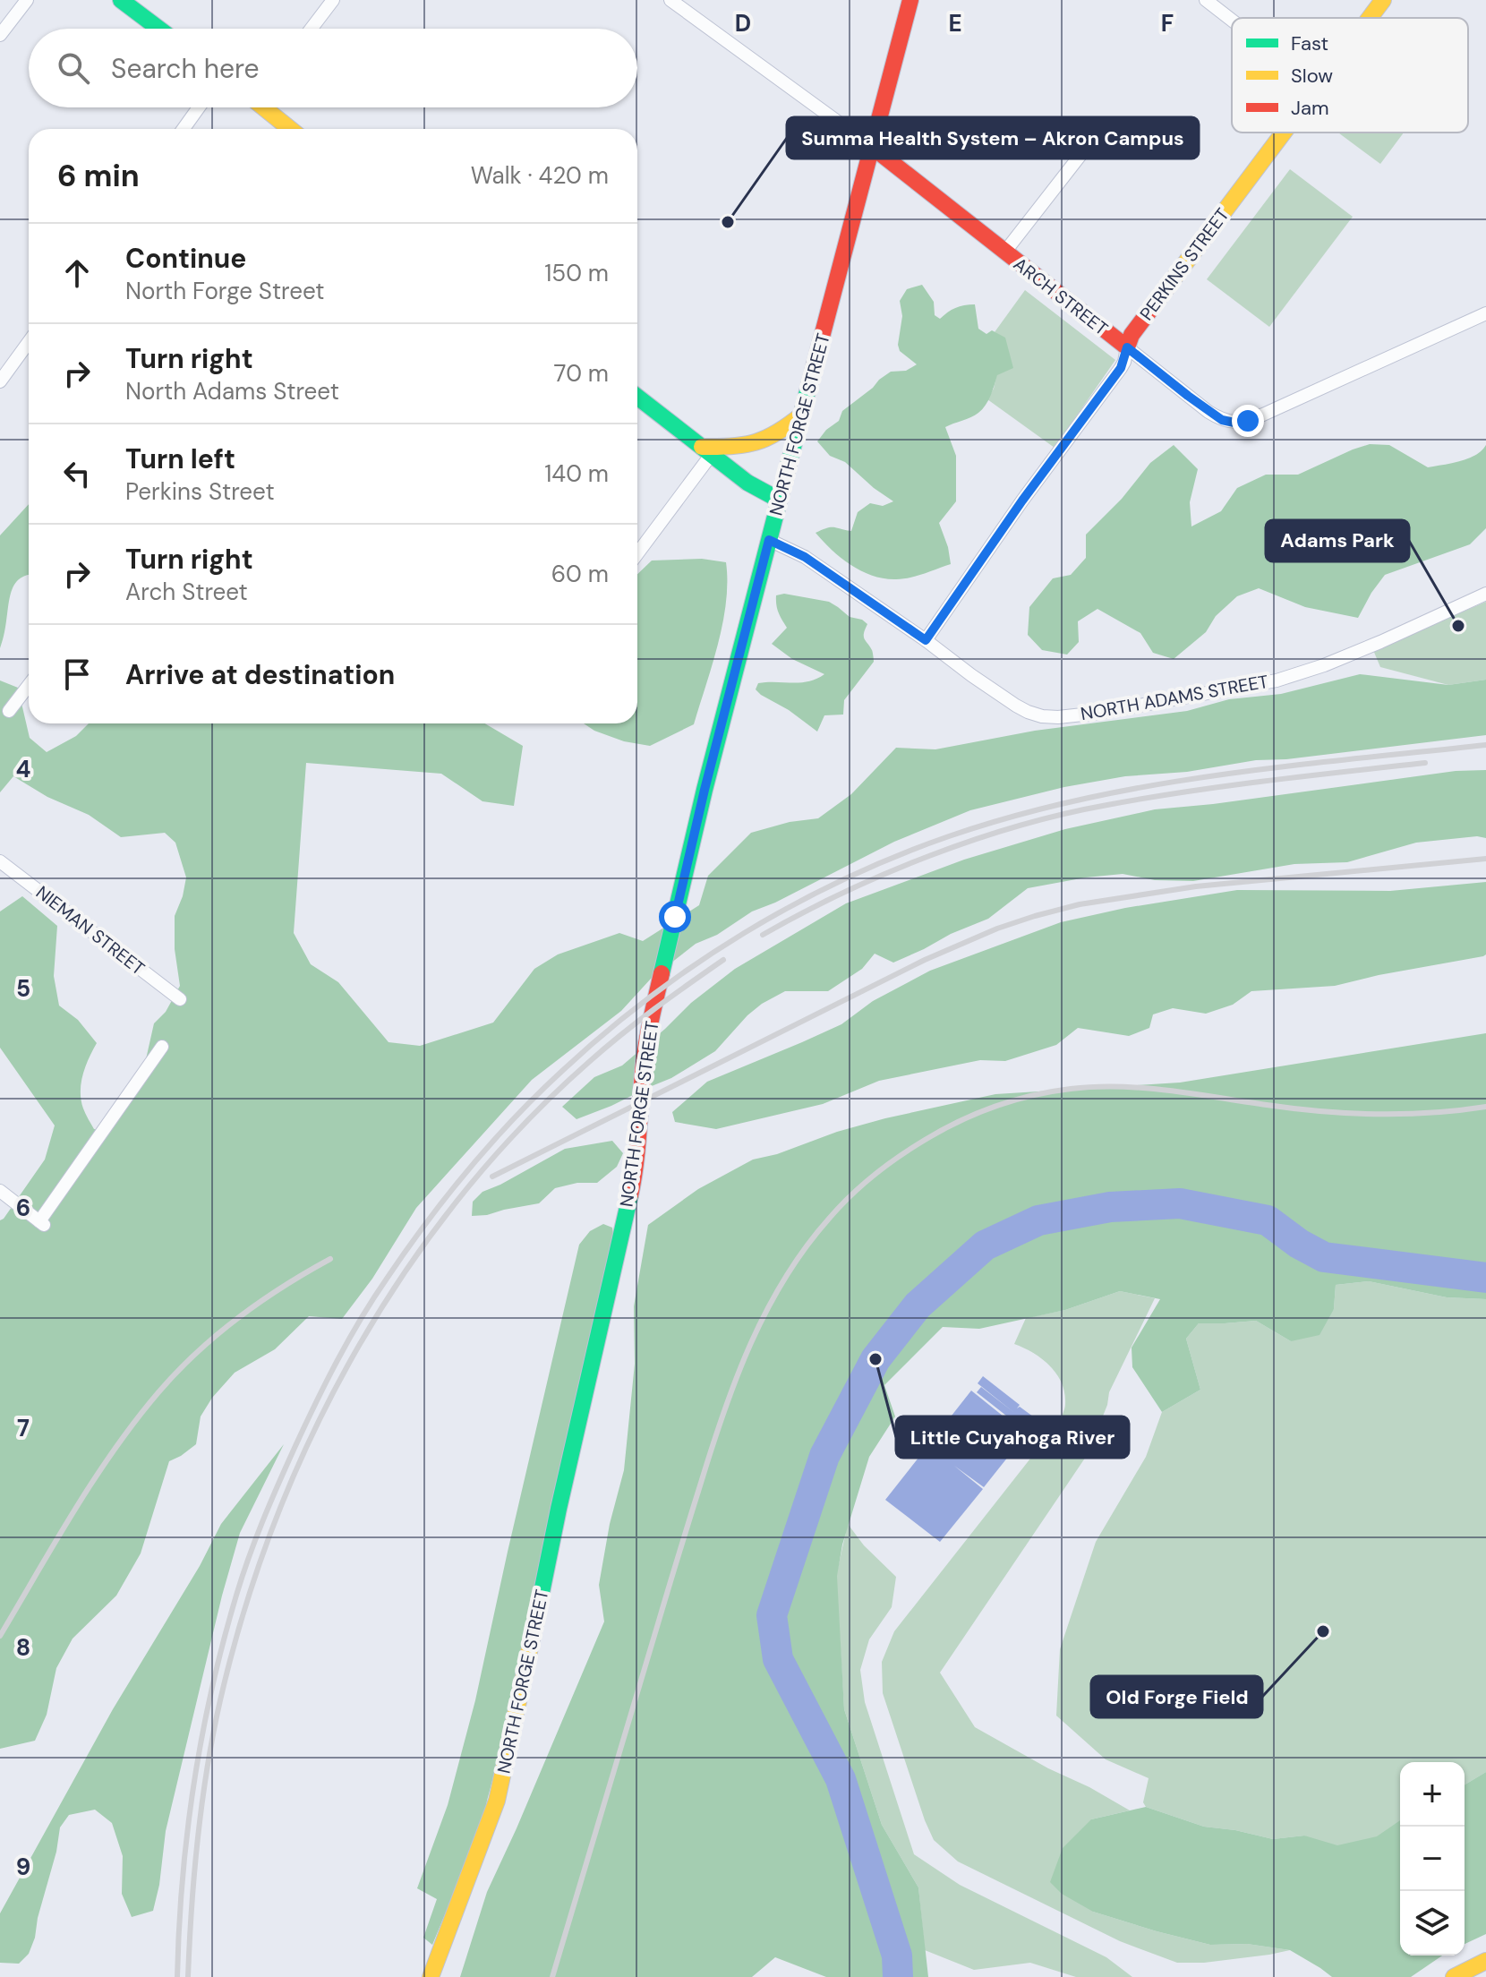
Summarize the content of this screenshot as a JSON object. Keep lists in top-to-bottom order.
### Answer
{
  "streets": {
    "street": [
      "PERKINS STREET",
      "ARCH STREET",
      "NORTH FORGE STREET",
      "NORTH ADAMS STREET",
      "NIEMAN STREET"
    ]
  },
  "crossings": [
    ["PERKINS STREET", "ARCH STREET"],
    ["PERKINS STREET", "NORTH ADAMS STREET"],
    ["ARCH STREET", "NORTH FORGE STREET"],
    ["NORTH FORGE STREET", "NORTH ADAMS STREET"]
  ],
  "places": [
    "Summa Health System – Akron Campus",
    "Adams Park",
    "Little Cuyahoga River",
    "Old Forge Field"
  ],
  "legend": ["Fast", "Slow", "Jam"],
  "page": {
    "search": "Search here",
    "heading": ["6 min", "Walk · 420 m"],
    "list": [
      ["Continue", "North Forge Street", "150 m"],
      ["Turn right", "North Adams Street", "70 m"],
      ["Turn left", "Perkins Street", "140 m"],
      ["Turn right", "Arch Street", "60 m"],
      "Arrive at destination"
    ],
    "map_buttons": ["+", "−"]
  },
  "grid": {
    "columns": ["D", "E", "F"],
    "rows": [
      "4",
      "5",
      "6",
      "7",
      "8",
      "9"
    ]
  }
}
